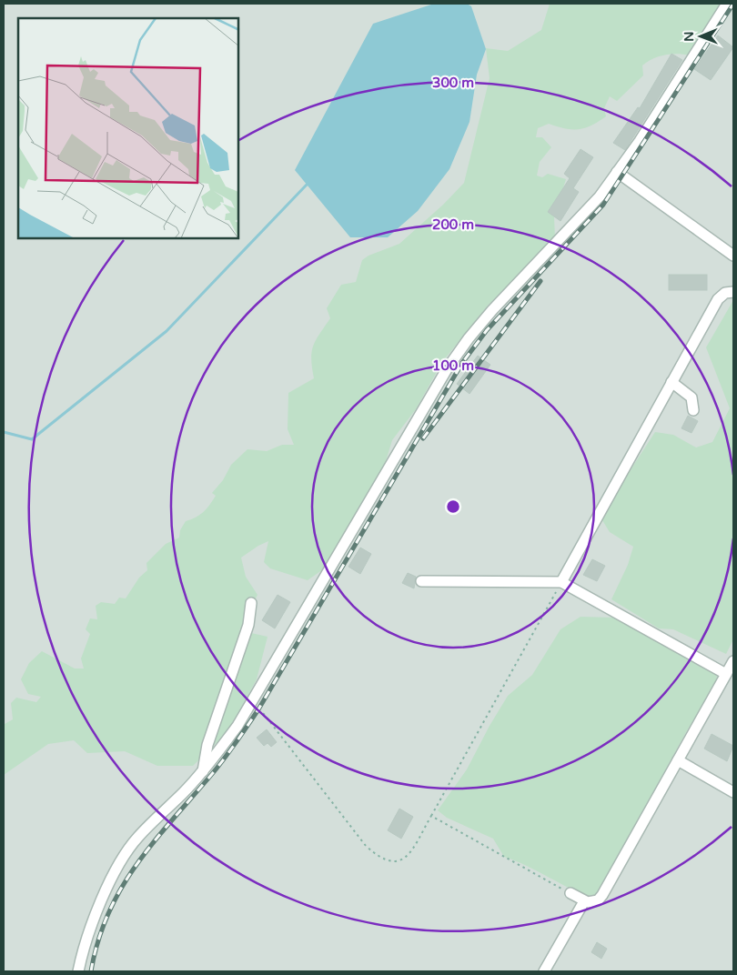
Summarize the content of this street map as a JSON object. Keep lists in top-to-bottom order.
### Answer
{
  "north": "left",
  "rings": ["300 m", "200 m", "100 m"]
}
